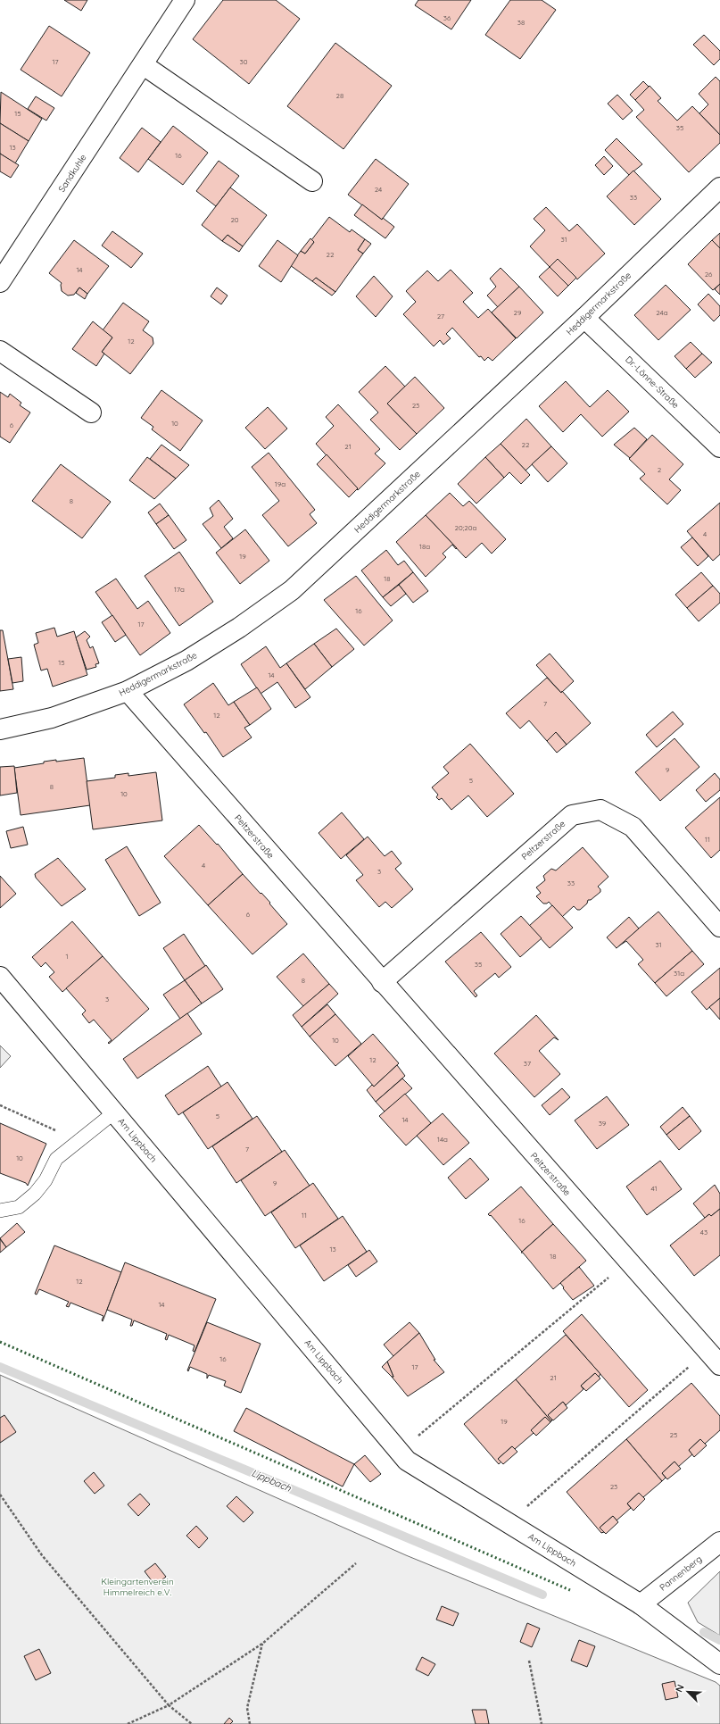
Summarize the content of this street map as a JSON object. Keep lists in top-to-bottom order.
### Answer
{
  "streets": {
    "street": [
      "Sandkuhle",
      "Heddigermarkstraße",
      "Dr.-Lönne-Straße",
      "Peltzerstraße",
      "Am Lippbach",
      "Pannenberg"
    ]
  },
  "crossings": [
    ["Heddigermarkstraße", "Dr.-Lönne-Straße"],
    ["Heddigermarkstraße", "Peltzerstraße"],
    ["Am Lippbach", "Pannenberg"]
  ],
  "water": ["Lippbach"],
  "parks": ["Kleingartenverein Himmelreich e.V."],
  "house_numbers": [
    "36",
    "38",
    "17",
    "30",
    "28",
    "15",
    "35",
    "13",
    "16",
    "24",
    "33",
    "20",
    "31",
    "22",
    "14",
    "26",
    "29",
    "24a",
    "27",
    "12",
    "23",
    "10",
    "6",
    "22",
    "21",
    "2",
    "19a",
    "8",
    "20;20a",
    "4",
    "18a",
    "19",
    "18",
    "17a",
    "16",
    "17",
    "15",
    "14",
    "7",
    "12",
    "9",
    "5",
    "8",
    "10",
    "11",
    "4",
    "3",
    "33",
    "6",
    "31",
    "1",
    "35",
    "31a",
    "8",
    "3",
    "10",
    "12",
    "37",
    "5",
    "14",
    "39",
    "14a",
    "7",
    "10",
    "9",
    "41",
    "11",
    "16",
    "43",
    "13",
    "18",
    "12",
    "14",
    "16",
    "17",
    "21",
    "19",
    "25",
    "23"
  ],
  "north": "top left"
}
